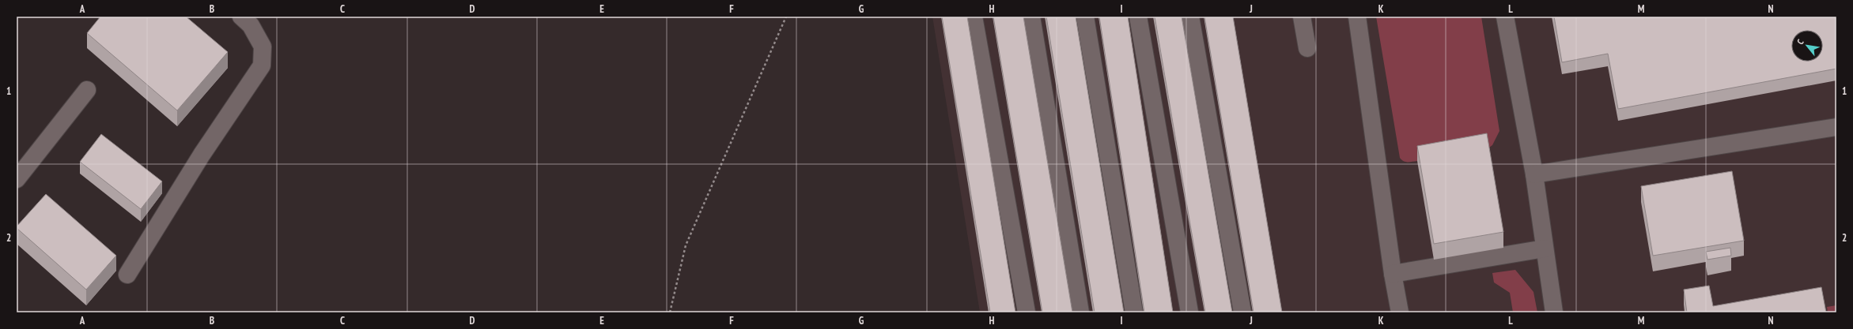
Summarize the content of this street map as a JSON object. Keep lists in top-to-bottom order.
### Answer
{
  "north": "top left",
  "grid": {
    "columns": [
      "A",
      "B",
      "C",
      "D",
      "E",
      "F",
      "G",
      "H",
      "I",
      "J",
      "K",
      "L",
      "M",
      "N"
    ],
    "rows": ["1", "2"]
  }
}
